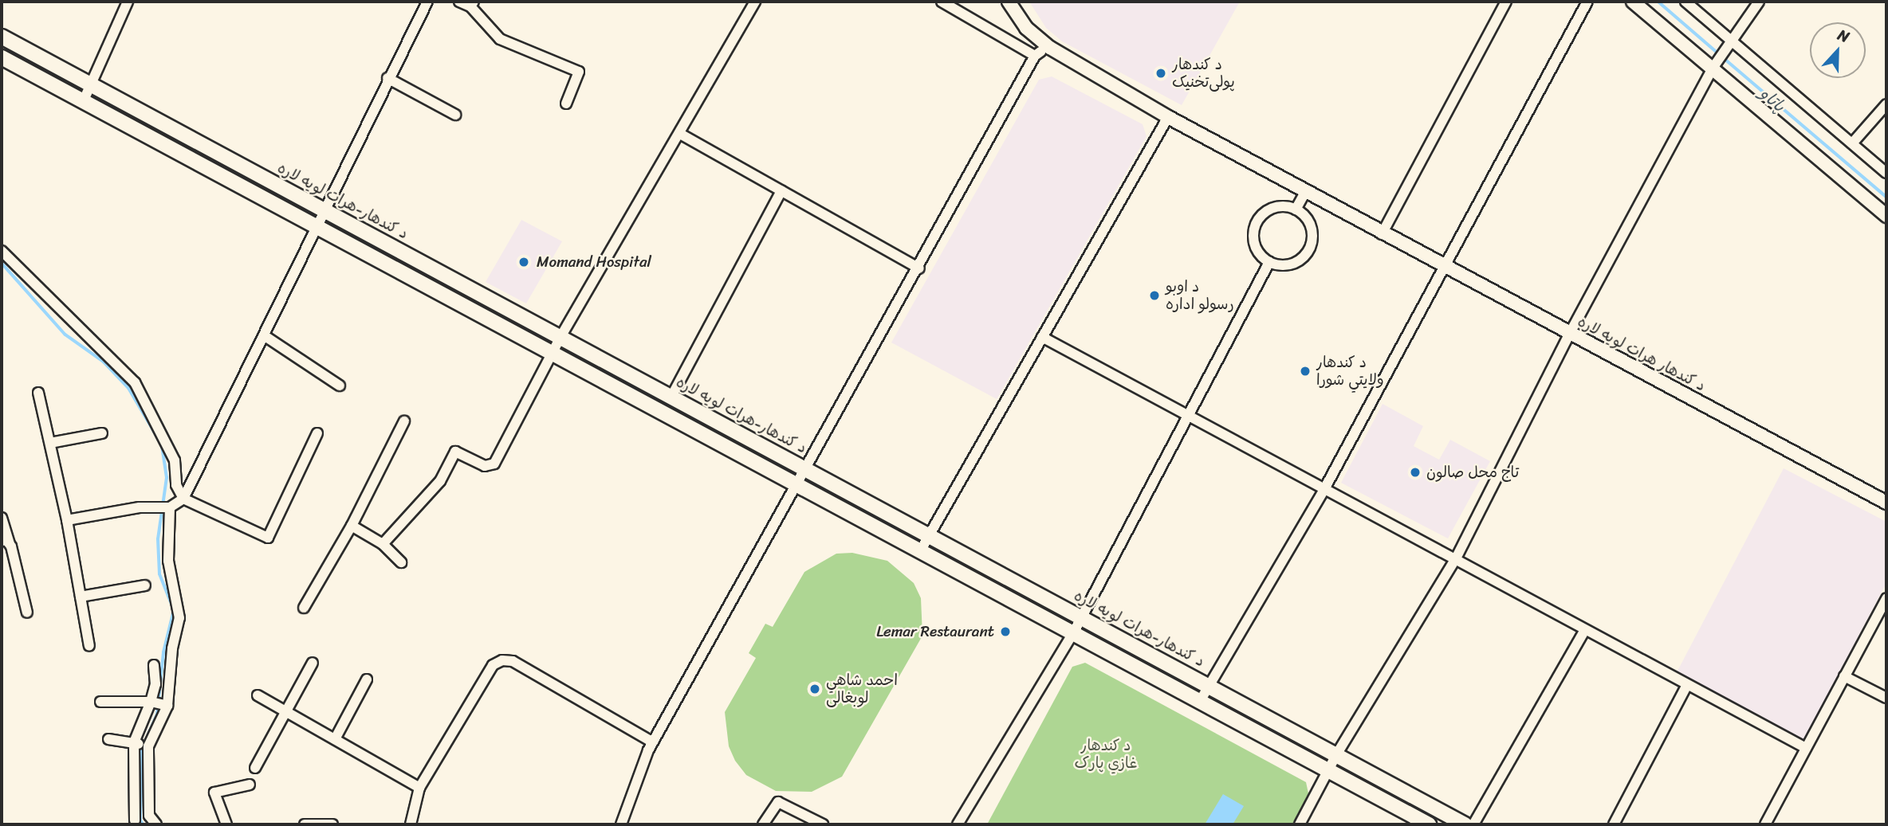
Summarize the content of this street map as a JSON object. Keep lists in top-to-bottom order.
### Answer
{
  "streets": {
    "highway": ["د کندهار-هرات لويه لاره"],
    "main road": ["د کندهار هرات لویه لاره"]
  },
  "water": ["پاتاو"],
  "parks": ["د کندهار غازي پارک"],
  "places": [
    "د کندهار پولی‌تخنیک",
    "Momand Hospital",
    "د اوبو رسولو اداره",
    "د کندهار ولايتي شورا",
    "تاج محل صالون",
    "Lemar Restaurant",
    "احمد شاهي لوبغالی"
  ],
  "north": "top"
}
